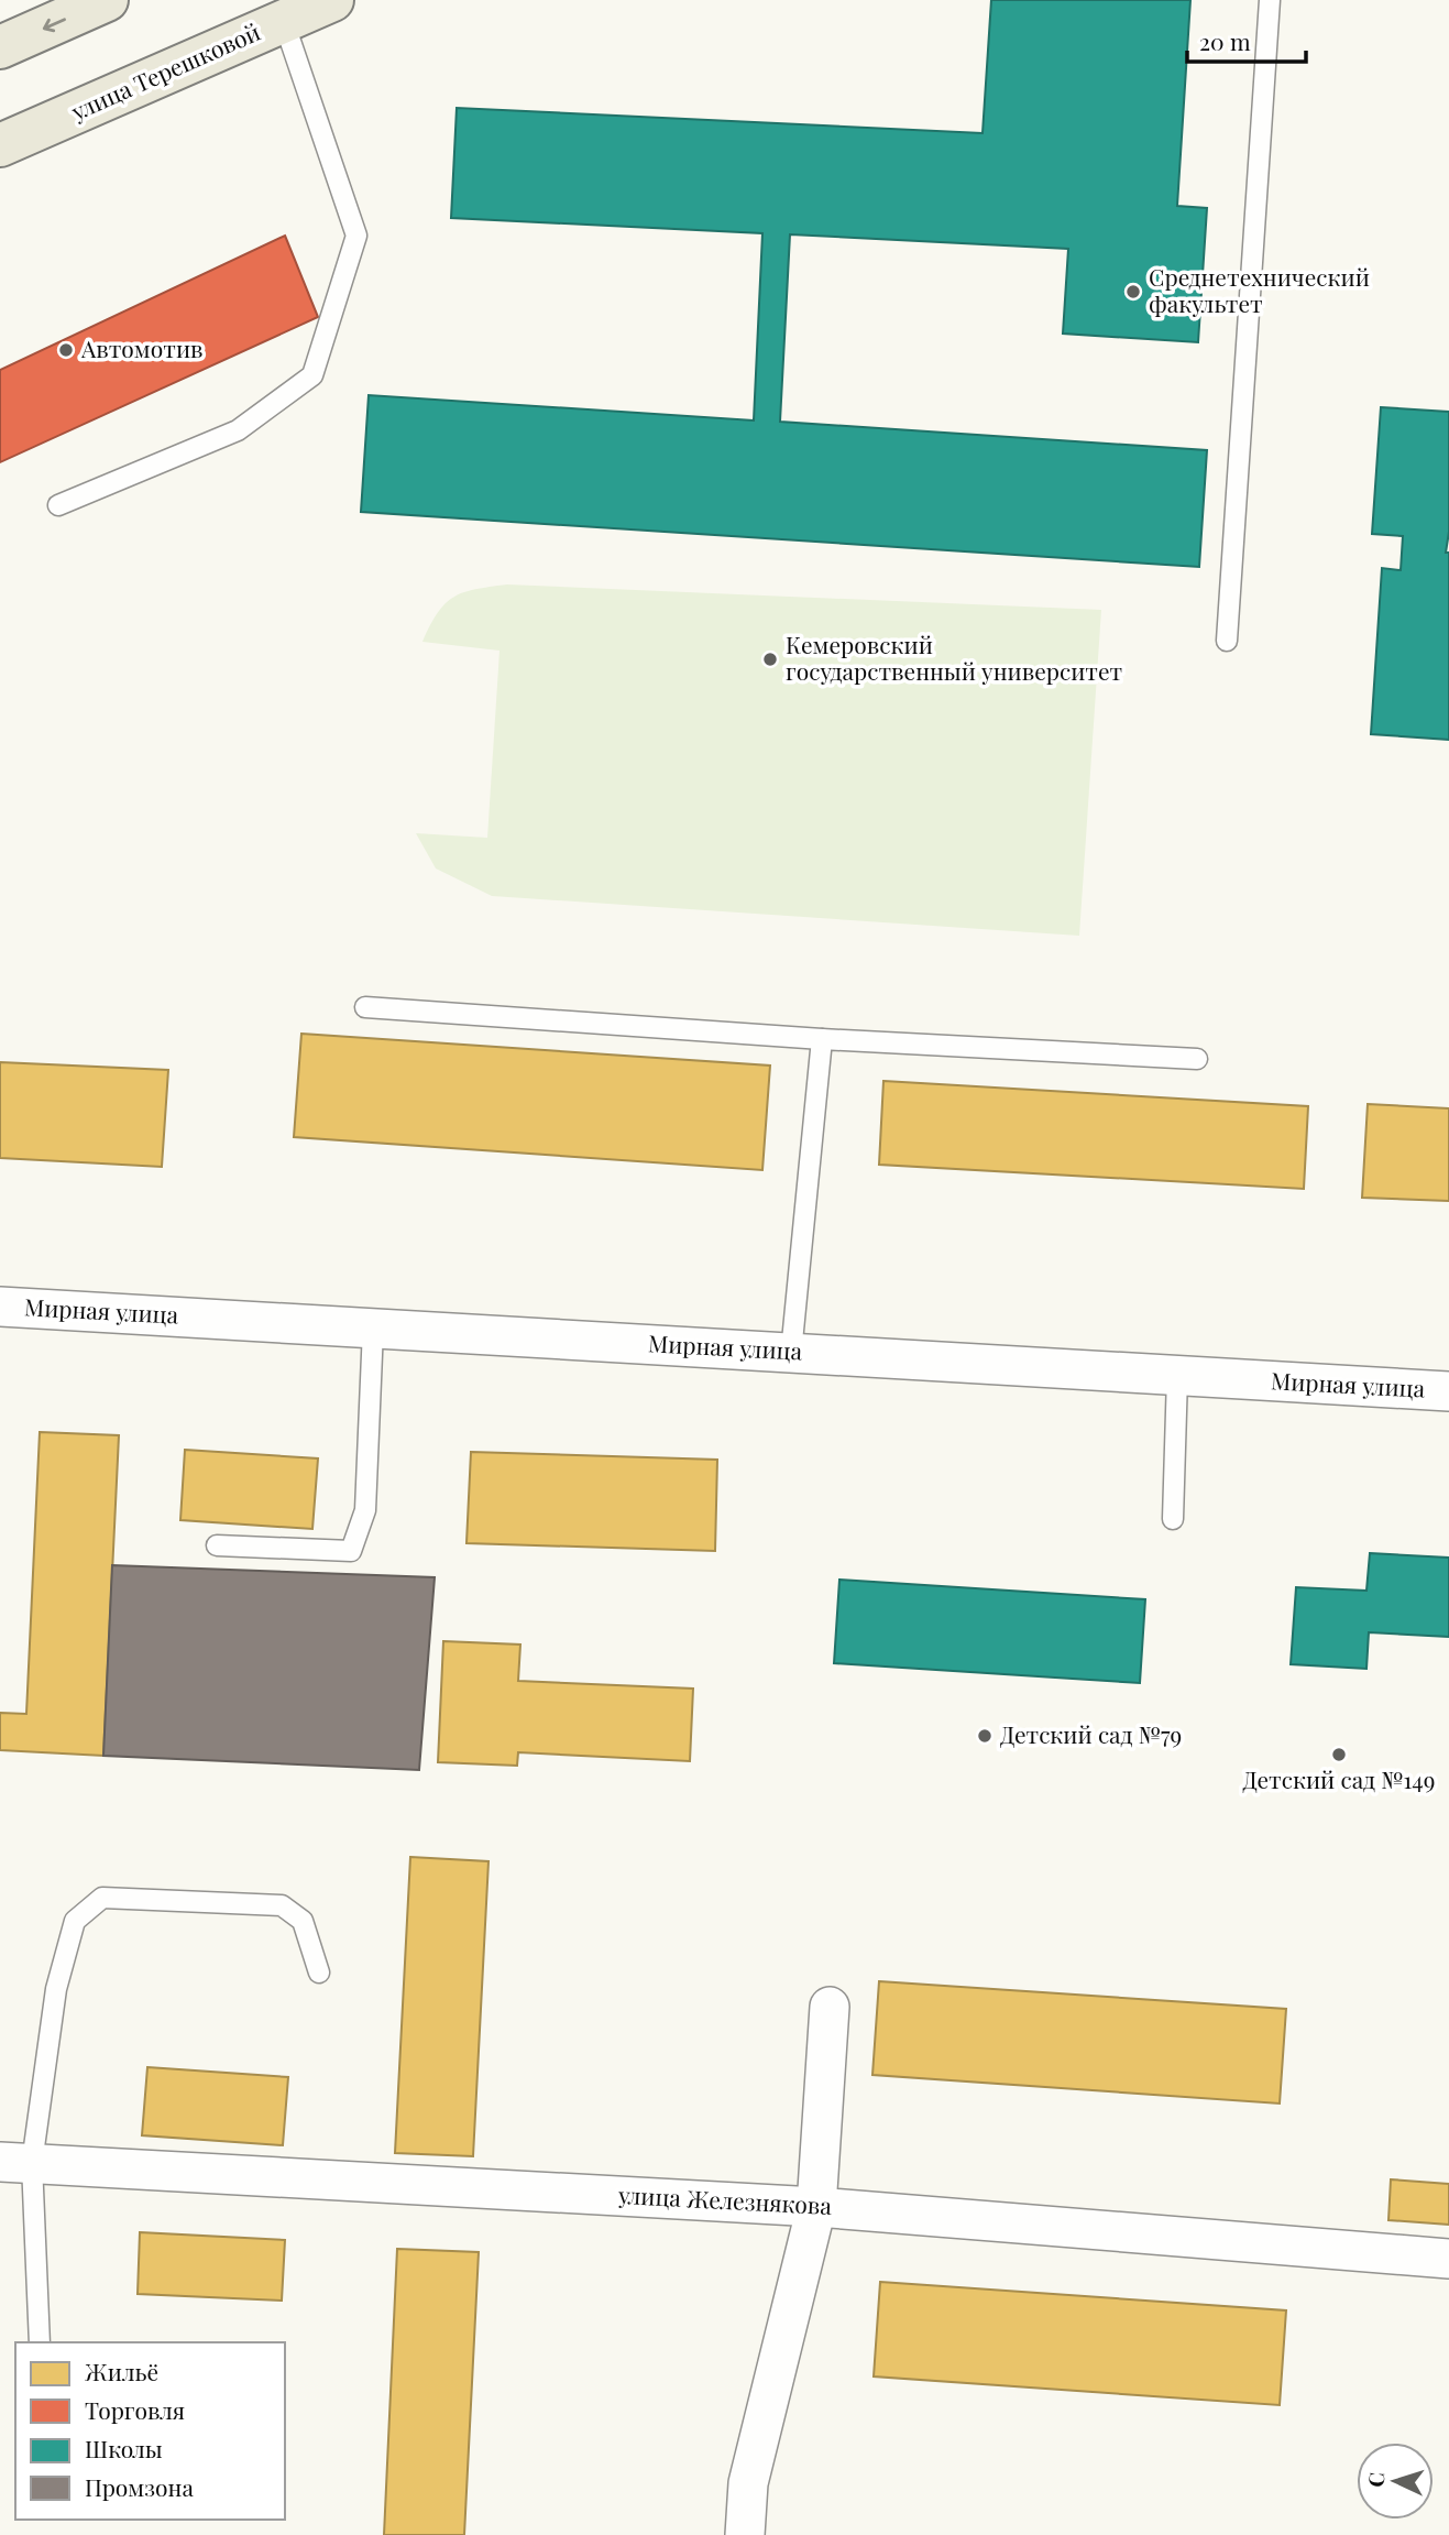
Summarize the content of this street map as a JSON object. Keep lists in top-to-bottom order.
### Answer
{
  "streets": {
    "main road": ["улица Терешковой"],
    "street": ["Мирная улица", "улица Железнякова"]
  },
  "places": [
    "Среднетехнический факультет",
    "Автомотив",
    "Кемеровский государственный университет",
    "Детский сад №79",
    "Детский сад №149"
  ],
  "legend": [
    "Жильё",
    "Торговля",
    "Школы",
    "Промзона"
  ],
  "scale_bar": "20 m",
  "north": "left"
}
